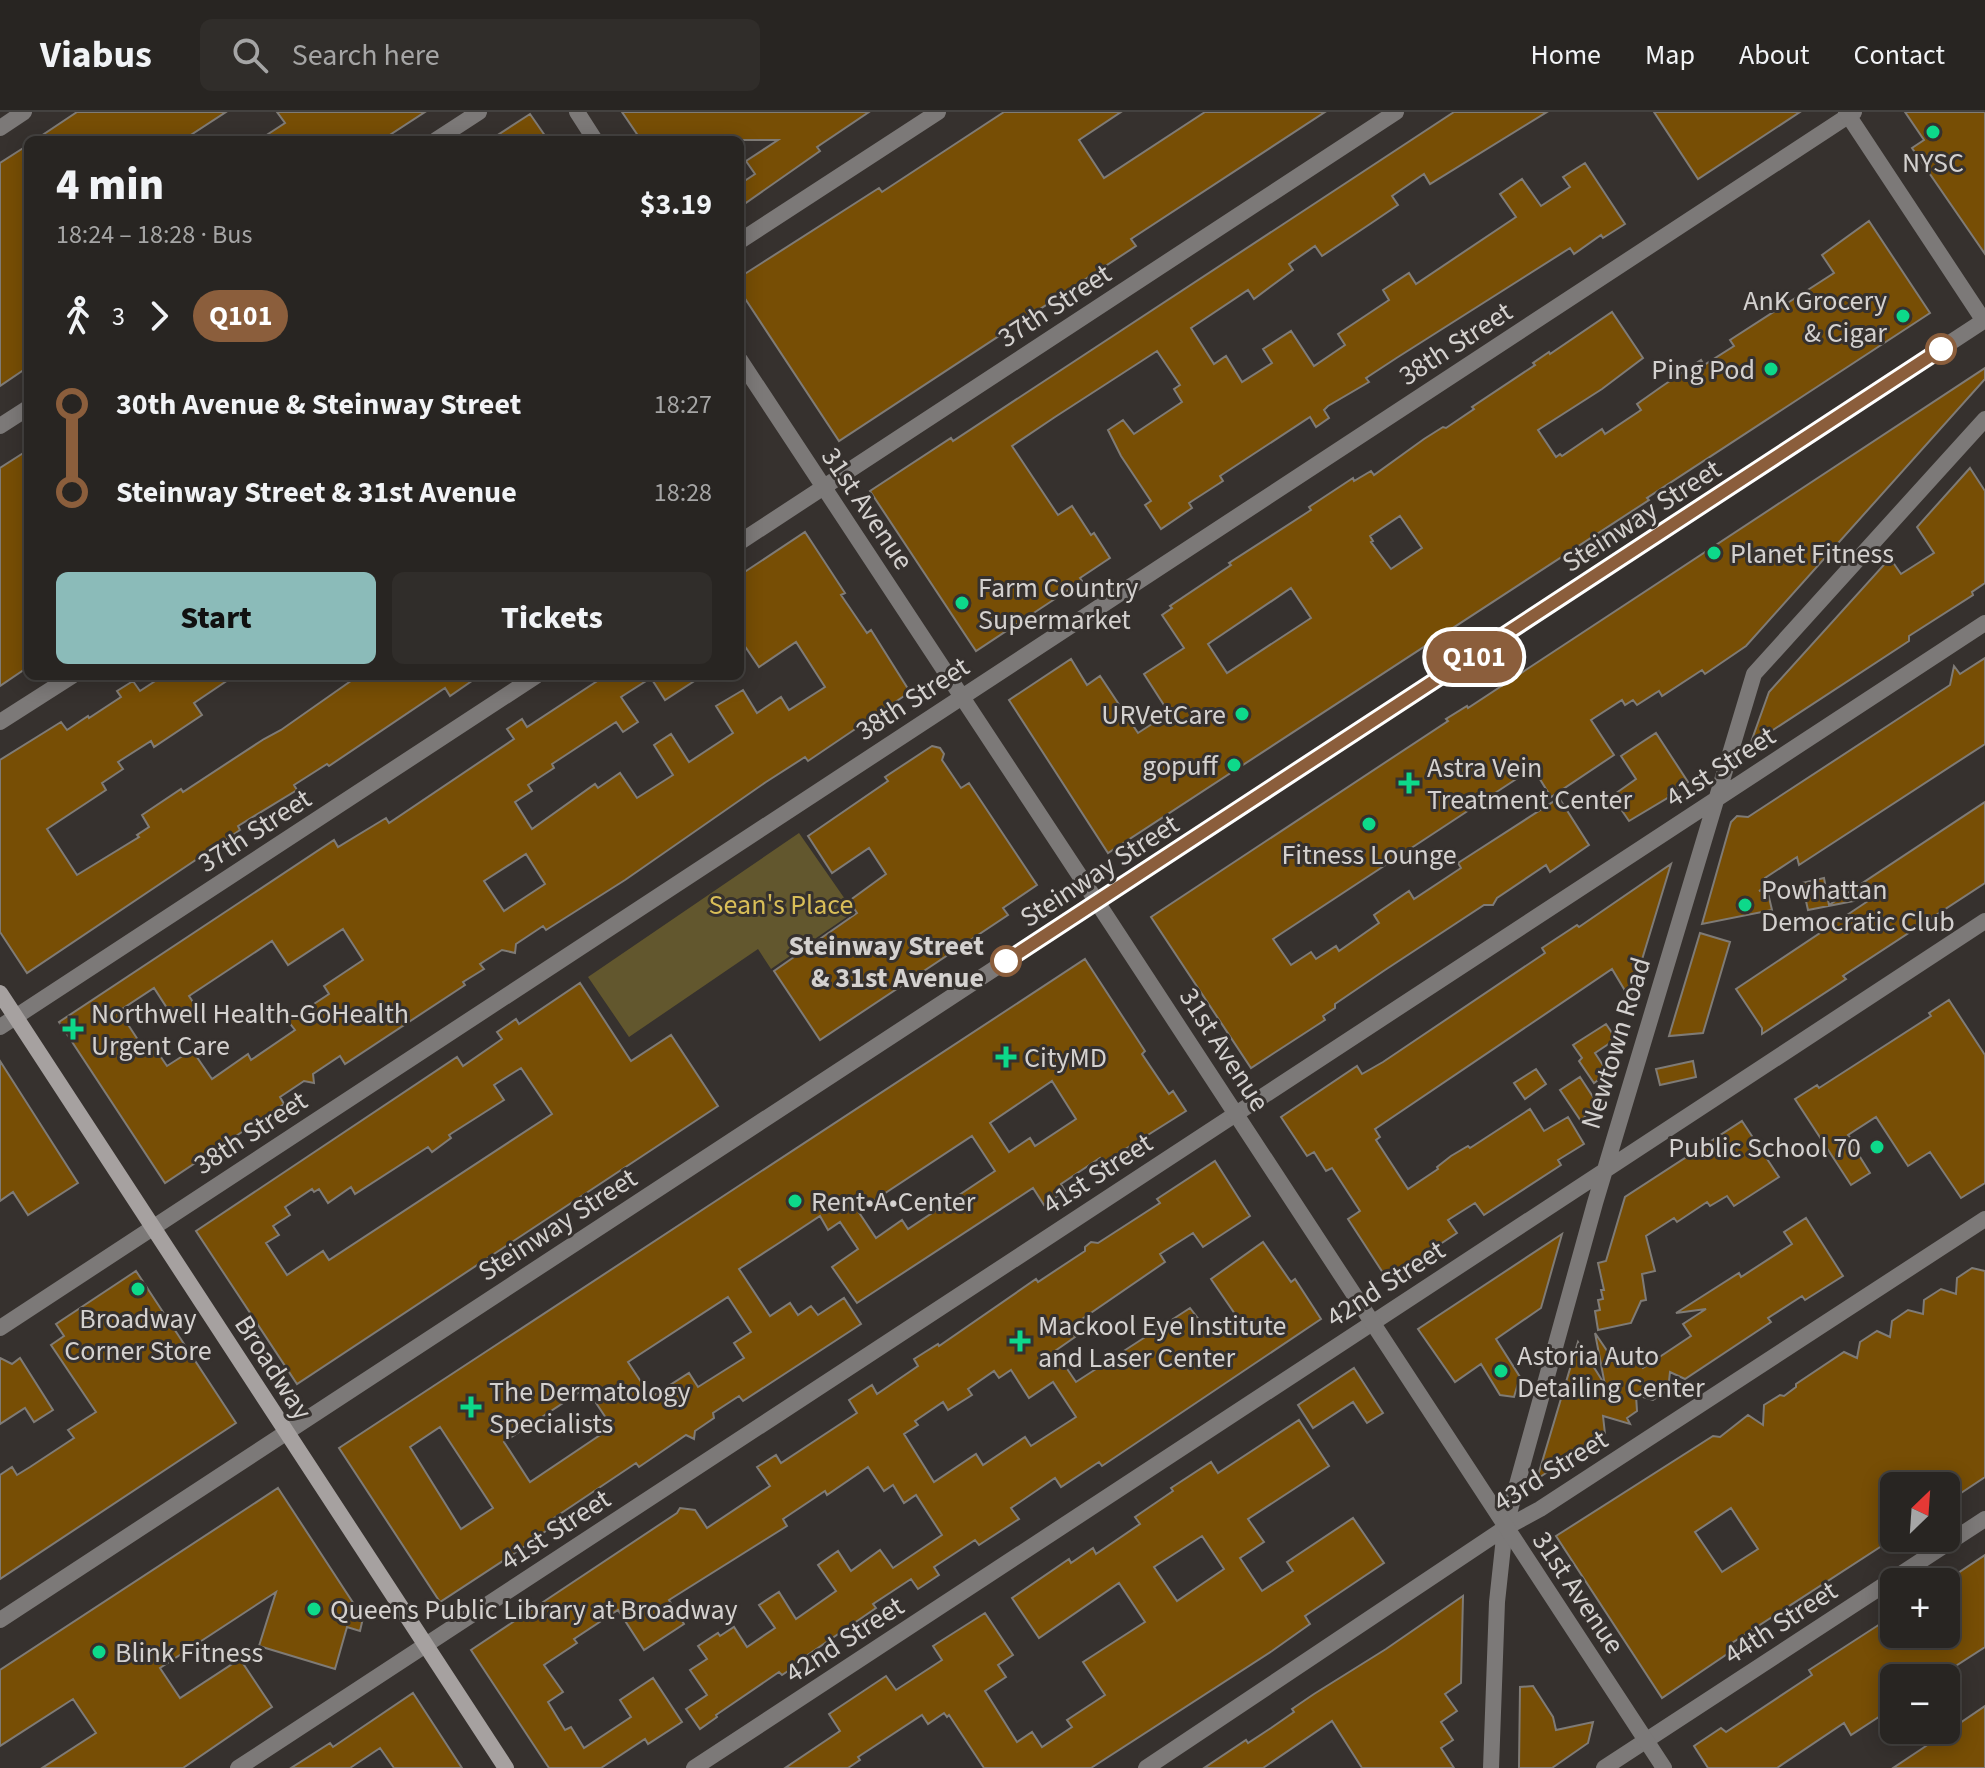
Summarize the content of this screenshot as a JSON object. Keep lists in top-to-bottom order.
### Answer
{
  "streets": {
    "main road": ["Broadway"],
    "street": [
      "37th Street",
      "38th Street",
      "31st Avenue",
      "Steinway Street",
      "41st Street",
      "Newtown Road",
      "42nd Street",
      "43rd Street",
      "44th Street"
    ]
  },
  "crossings": [
    ["37th Street", "31st Avenue"],
    ["37th Street", "Broadway"],
    ["38th Street", "31st Avenue"],
    ["38th Street", "Broadway"],
    ["31st Avenue", "Steinway Street"],
    ["31st Avenue", "41st Street"],
    ["31st Avenue", "Newtown Road"],
    ["31st Avenue", "42nd Street"],
    ["31st Avenue", "43rd Street"],
    ["31st Avenue", "44th Street"],
    ["Steinway Street", "Broadway"],
    ["41st Street", "Newtown Road"],
    ["41st Street", "Broadway"],
    ["Newtown Road", "42nd Street"],
    ["Newtown Road", "43rd Street"]
  ],
  "parks": ["Sean's Place"],
  "places": {
    "other": [
      "NYSC",
      "AnK Grocery & Cigar",
      "Ping Pod",
      "Planet Fitness",
      "Farm Country Supermarket",
      "URVetCare",
      "gopuff",
      "Fitness Lounge",
      "Powhattan Democratic Club",
      "Steinway Street & 31st Avenue",
      "Public School 70",
      "Rent•A•Center",
      "Broadway Corner Store",
      "Astoria Auto Detailing Center",
      "Queens Public Library at Broadway",
      "Blink Fitness"
    ],
    "health": [
      "Astra Vein Treatment Center",
      "Northwell Health-GoHealth Urgent Care",
      "CityMD",
      "Mackool Eye Institute and Laser Center",
      "The Dermatology Specialists"
    ]
  },
  "lines": ["bus line Q101"],
  "north": "top right",
  "page": {
    "header": "Viabus",
    "search": "Search here",
    "nav": [
      "Home",
      "Map",
      "About",
      "Contact"
    ],
    "on_map": "Q101",
    "heading": ["4 min", "18:24 – 18:28 · Bus", "$3.19"],
    "legs": ["3", "Q101"],
    "list": [
      {
        "name": "30th Avenue & Steinway Street",
        "value": "18:27"
      },
      {
        "name": "Steinway Street & 31st Avenue",
        "value": "18:28"
      }
    ],
    "buttons": ["Start", "Tickets"],
    "map_buttons": ["+", "−"]
  }
}
